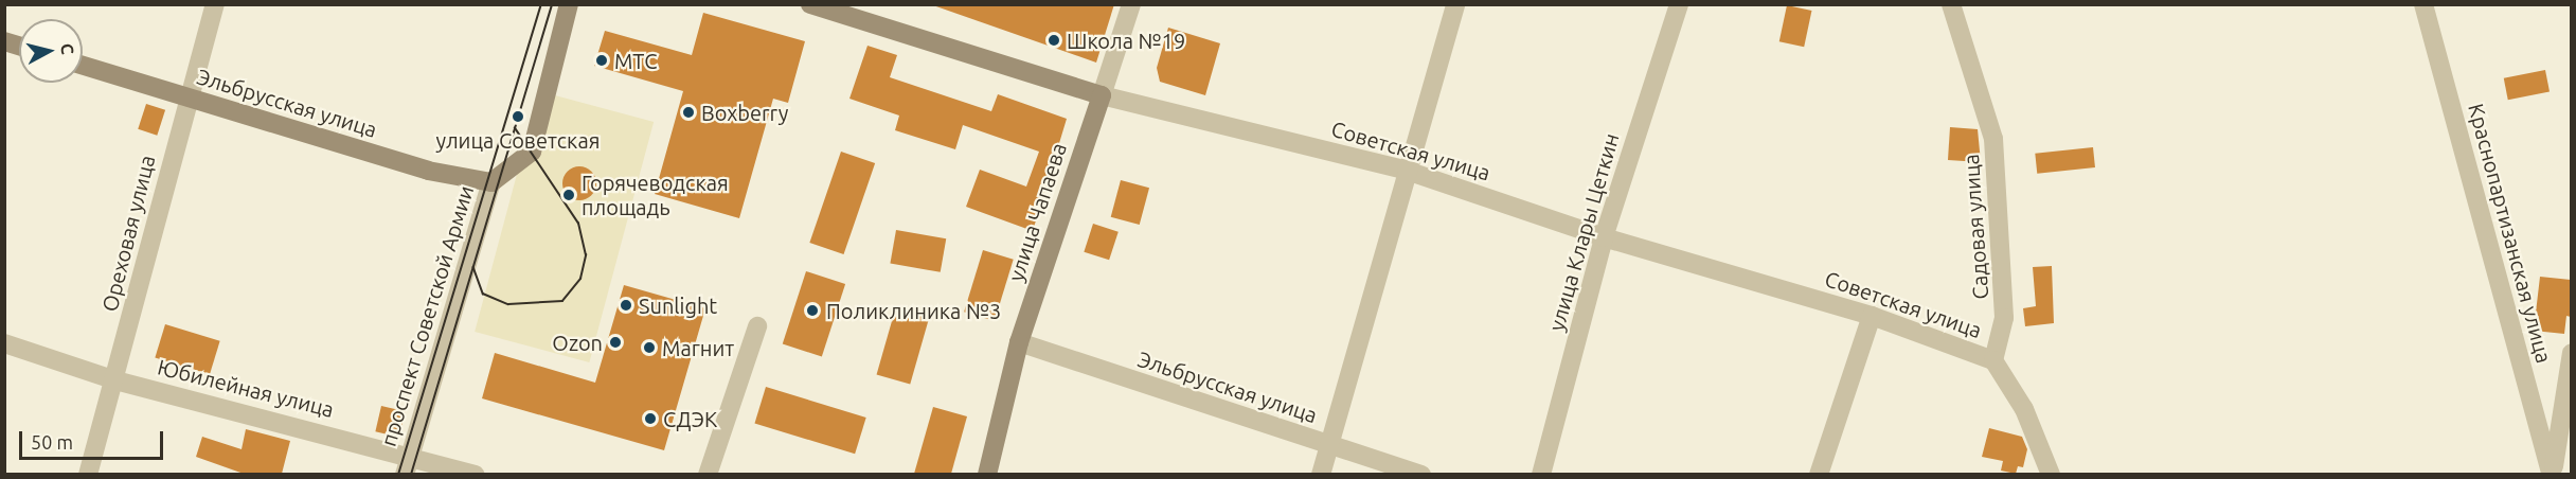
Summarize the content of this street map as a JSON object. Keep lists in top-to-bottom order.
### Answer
{
  "streets": {
    "main road": [
      "Эльбрусская улица",
      "Советская улица",
      "улица Чапаева",
      "проспект Советской Армии"
    ],
    "street": [
      "Садовая улица",
      "улица Клары Цеткин",
      "Ореховая улица",
      "Краснопартизанская улица",
      "Юбилейная улица"
    ]
  },
  "crossings": [
    ["Эльбрусская улица", "улица Чапаева"],
    ["Эльбрусская улица", "Ореховая улица"],
    ["Эльбрусская улица", "проспект Советской Армии"],
    ["Советская улица", "улица Чапаева"],
    ["Советская улица", "Садовая улица"],
    ["Советская улица", "улица Клары Цеткин"],
    ["Ореховая улица", "Юбилейная улица"],
    ["проспект Советской Армии", "Юбилейная улица"]
  ],
  "places": [
    "Школа №19",
    "МТС",
    "Boxberry",
    "улица Советская",
    "Горячеводская площадь",
    "Sunlight",
    "Поликлиника №3",
    "Ozon",
    "Магнит",
    "СДЭК"
  ],
  "scale_bar": "50 m",
  "north": "right"
}
